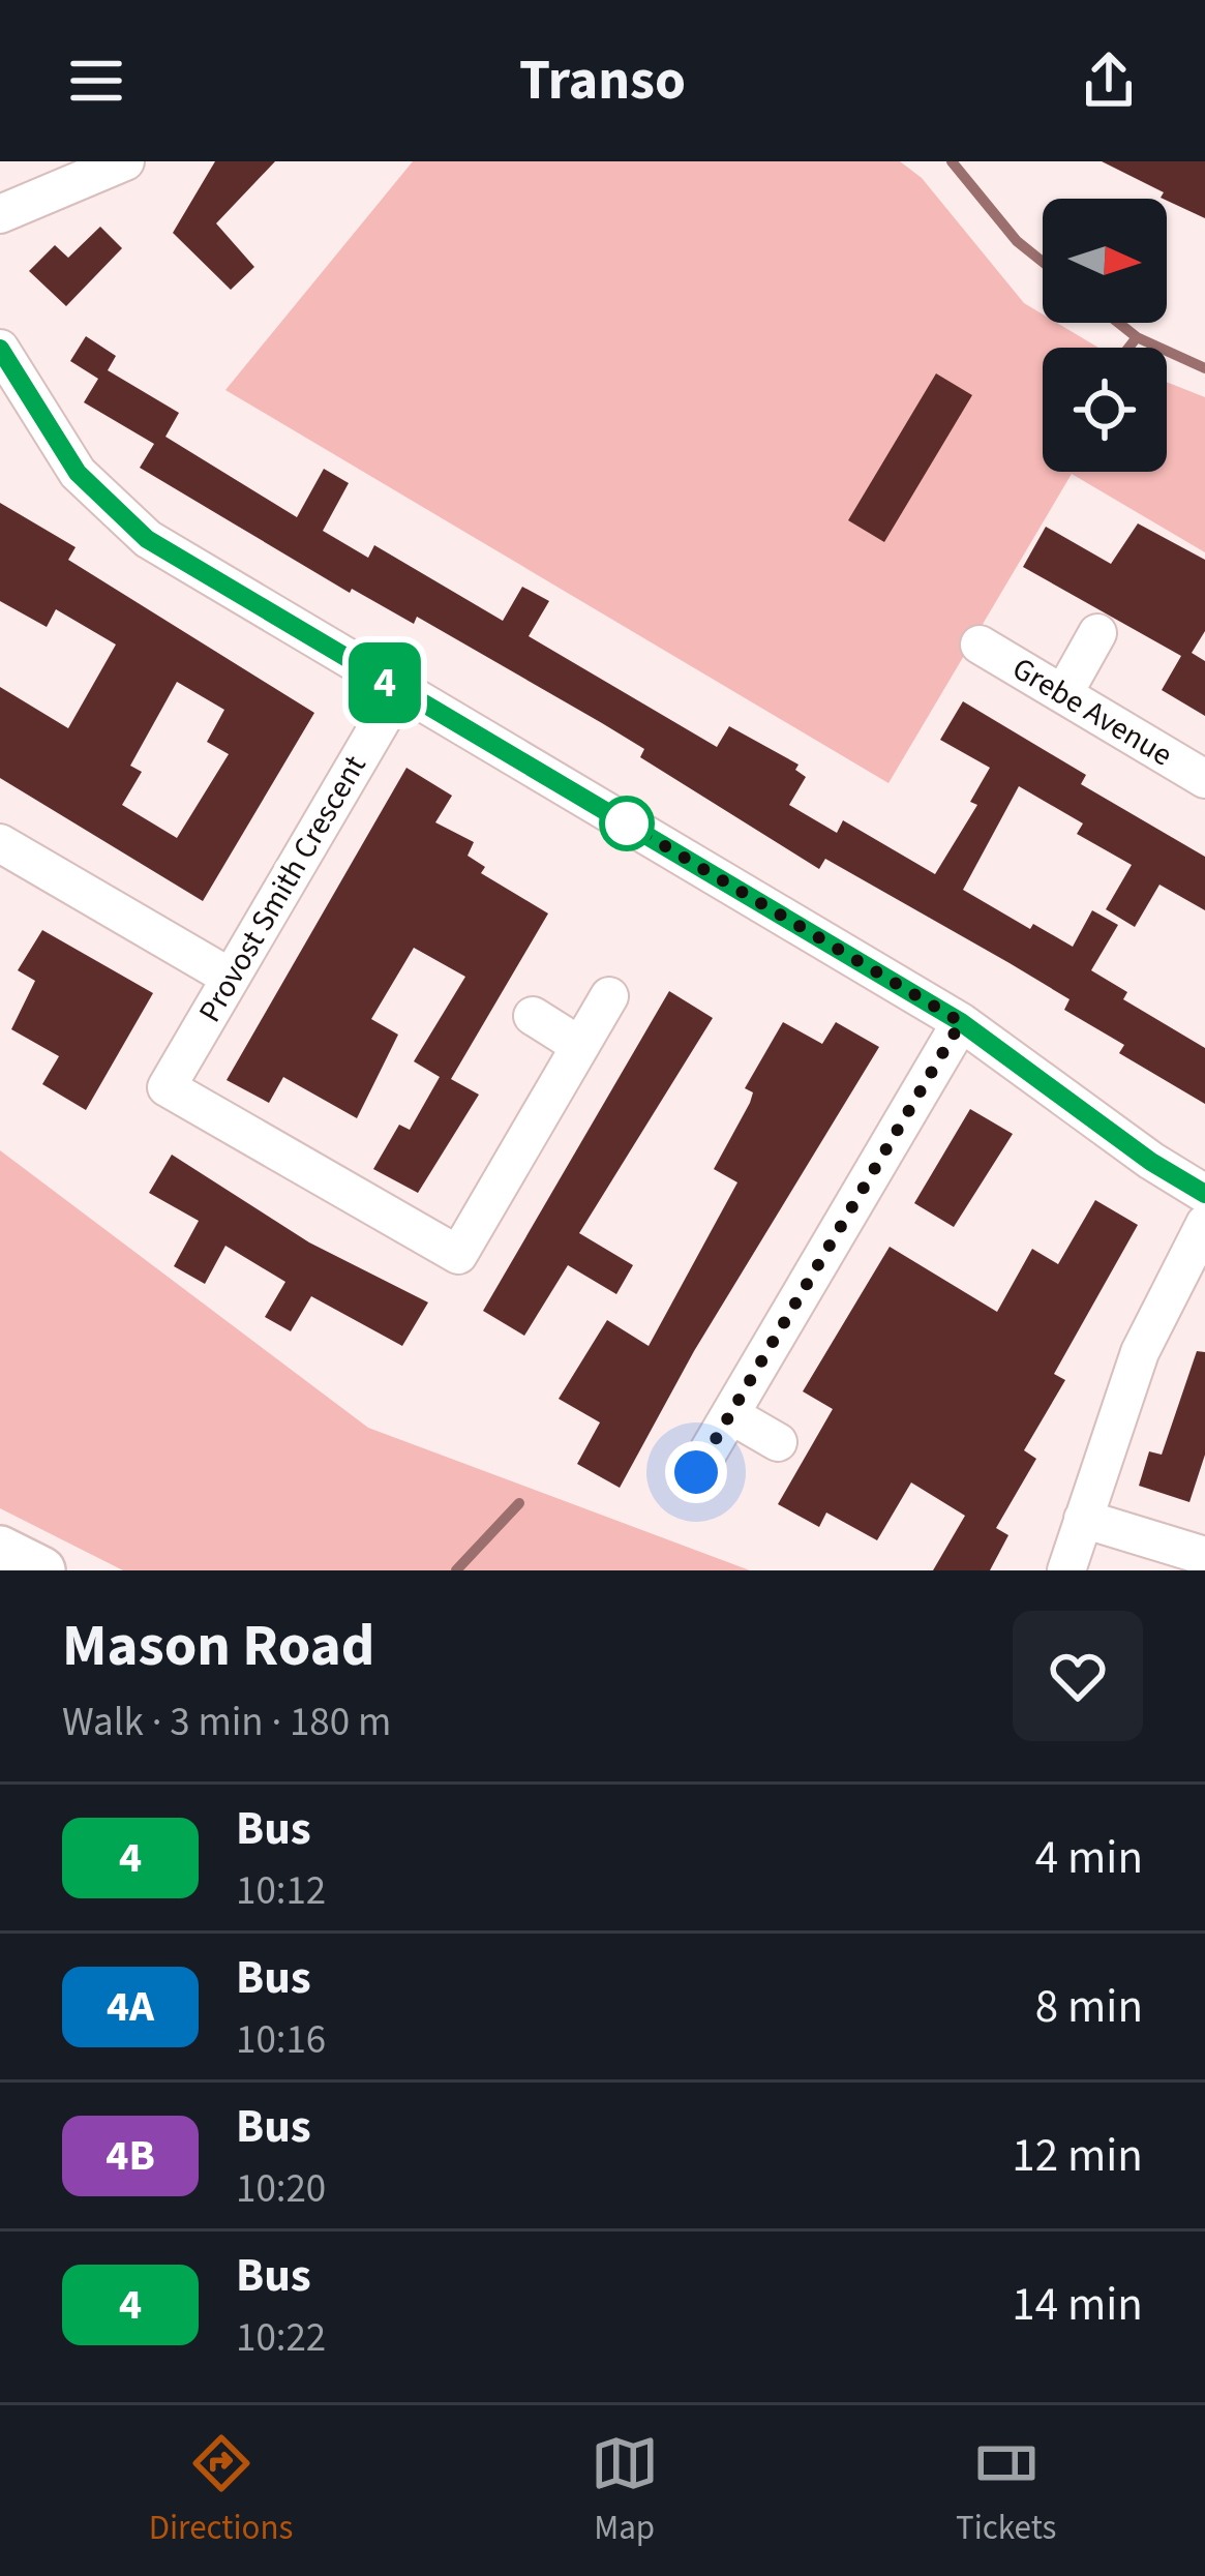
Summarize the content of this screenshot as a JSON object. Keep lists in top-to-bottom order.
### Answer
{
  "streets": {
    "street": ["Grebe Avenue", "Provost Smith Crescent"]
  },
  "lines": ["bus line 4"],
  "north": "right",
  "page": {
    "header": "Transo",
    "on_map": "4",
    "heading": ["Mason Road", "Walk · 3 min · 180 m"],
    "list": [
      {
        "mark": "4",
        "name": "Bus",
        "note": "10:12",
        "value": "4 min"
      },
      {
        "mark": "4A",
        "name": "Bus",
        "note": "10:16",
        "value": "8 min"
      },
      {
        "mark": "4B",
        "name": "Bus",
        "note": "10:20",
        "value": "12 min"
      },
      {
        "mark": "4",
        "name": "Bus",
        "note": "10:22",
        "value": "14 min"
      }
    ],
    "tabs": ["Directions", "Map", "Tickets"]
  }
}
